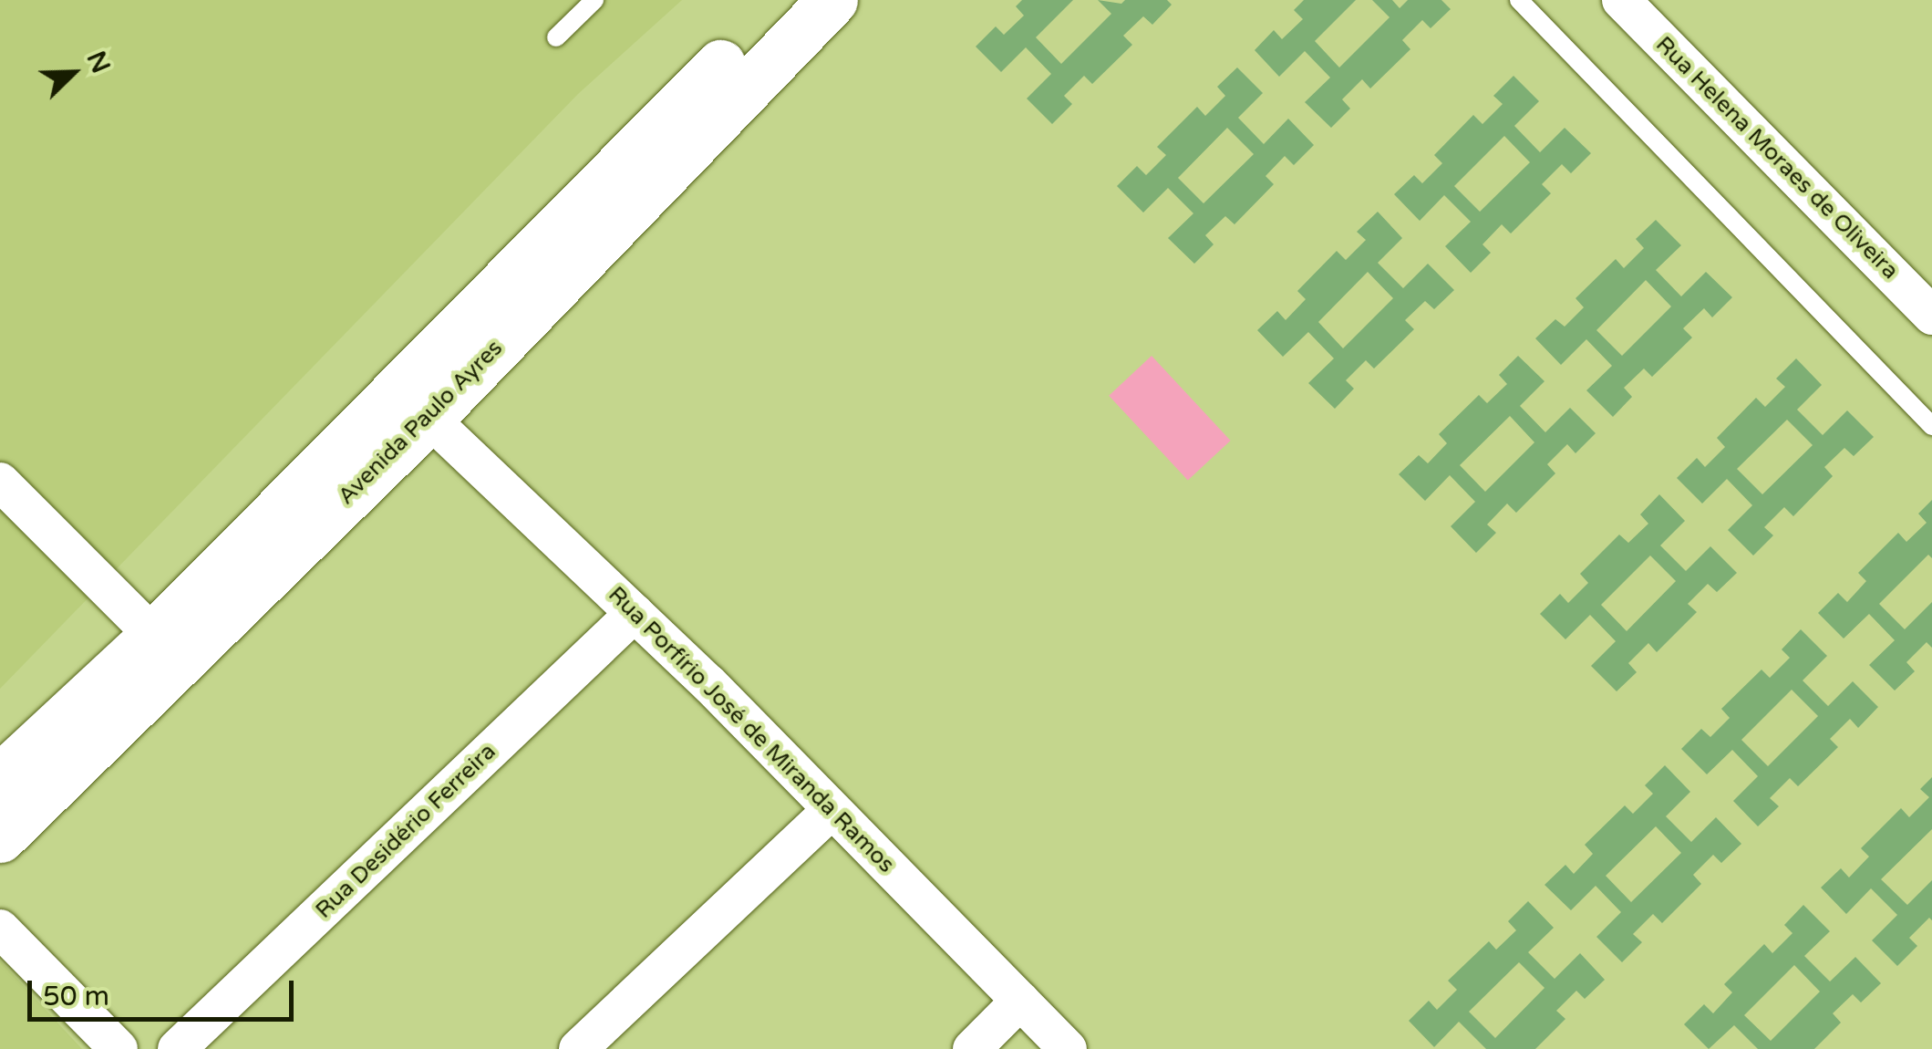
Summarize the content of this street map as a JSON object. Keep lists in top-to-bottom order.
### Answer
{
  "streets": {
    "main road": ["Avenida Paulo Ayres"],
    "street": ["Rua Helena Moraes de Oliveira", "Rua Porfírio José de Miranda Ramos", "Rua Desidério Ferreira"]
  },
  "crossings": [
    ["Avenida Paulo Ayres", "Rua Porfírio José de Miranda Ramos"],
    ["Rua Porfírio José de Miranda Ramos", "Rua Desidério Ferreira"]
  ],
  "scale_bar": "50 m",
  "north": "top right"
}
